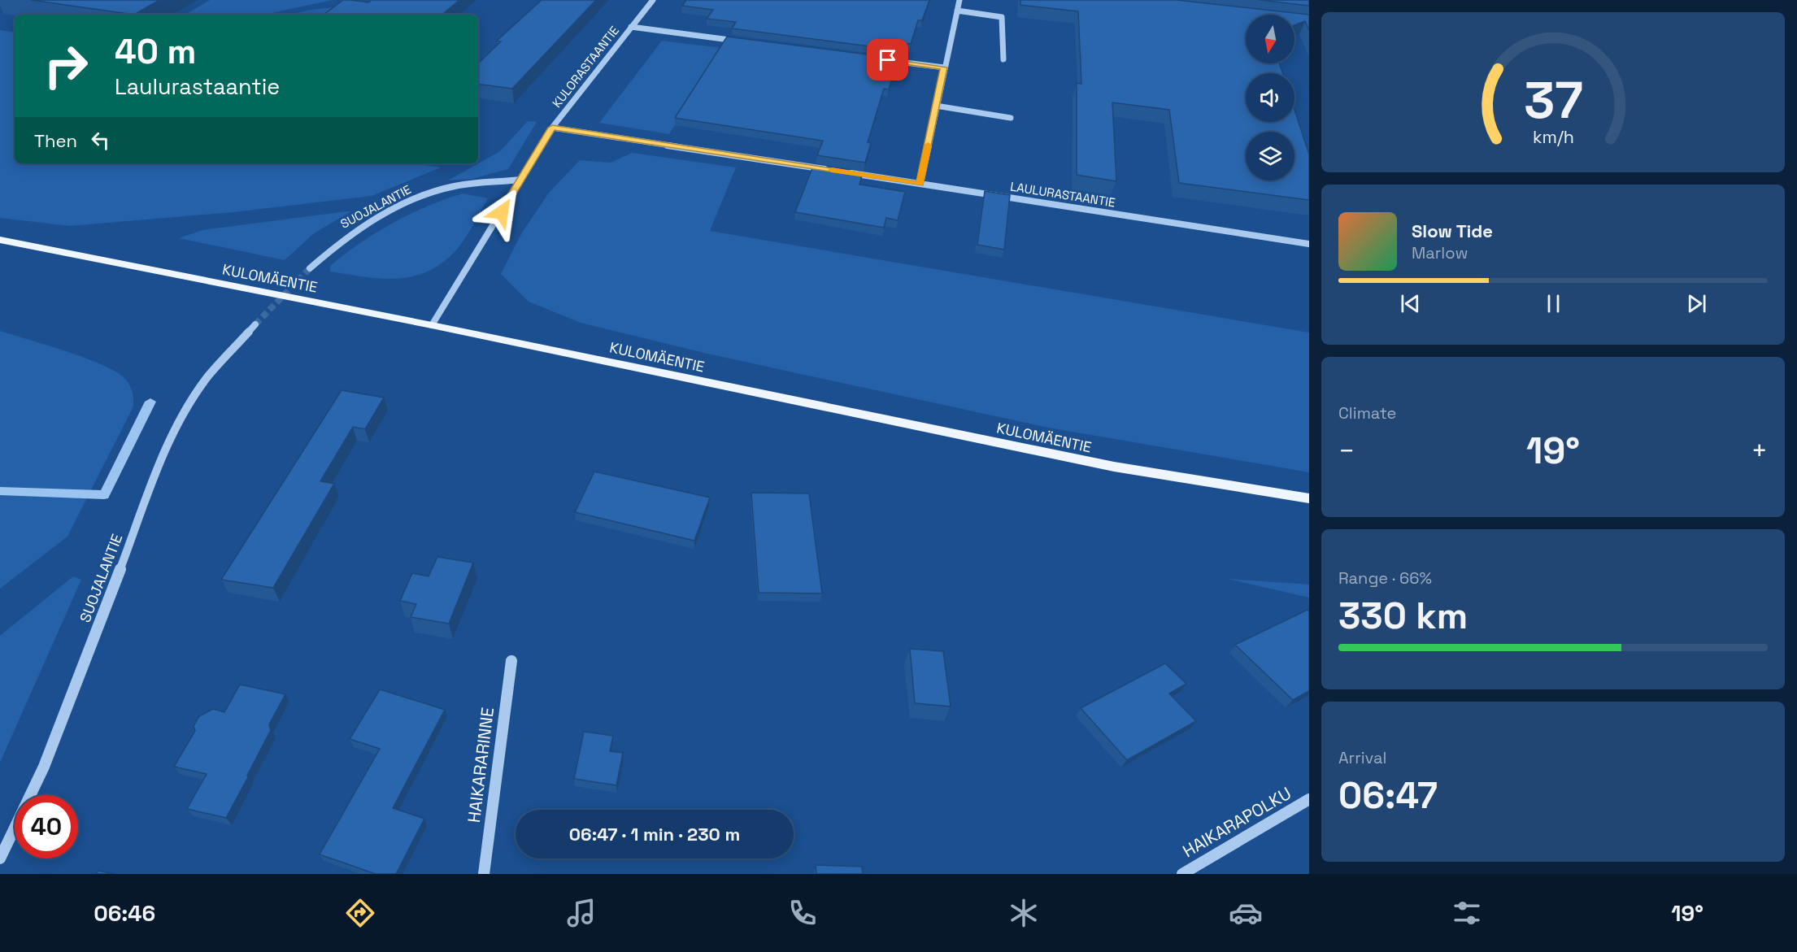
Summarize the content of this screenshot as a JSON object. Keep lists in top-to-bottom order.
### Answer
{
  "streets": {
    "main road": ["KULOMÄENTIE"],
    "street": [
      "KULORASTAANTIE",
      "LAULURASTAANTIE",
      "SUOJALANTIE",
      "HAIKARARINNE",
      "HAIKARAPOLKU"
    ]
  },
  "crossings": [
    ["KULORASTAANTIE", "SUOJALANTIE"],
    ["KULORASTAANTIE", "KULOMÄENTIE"]
  ],
  "north": "bottom",
  "page": {
    "turn": ["40 m", "Laulurastaantie"],
    "then": "Then",
    "song": ["Slow Tide", "Marlow"],
    "tile": [
      "Climate",
      ["Range · 66%", "330 km"],
      ["Arrival", "06:47"]
    ],
    "heat": ["−", "19°", "+"],
    "limit": "40",
    "trip": "06:47 · 1 min · 230 m",
    "tabs": ["06:46", "19°"],
    "gauge": ["37", "km/h"]
  }
}
